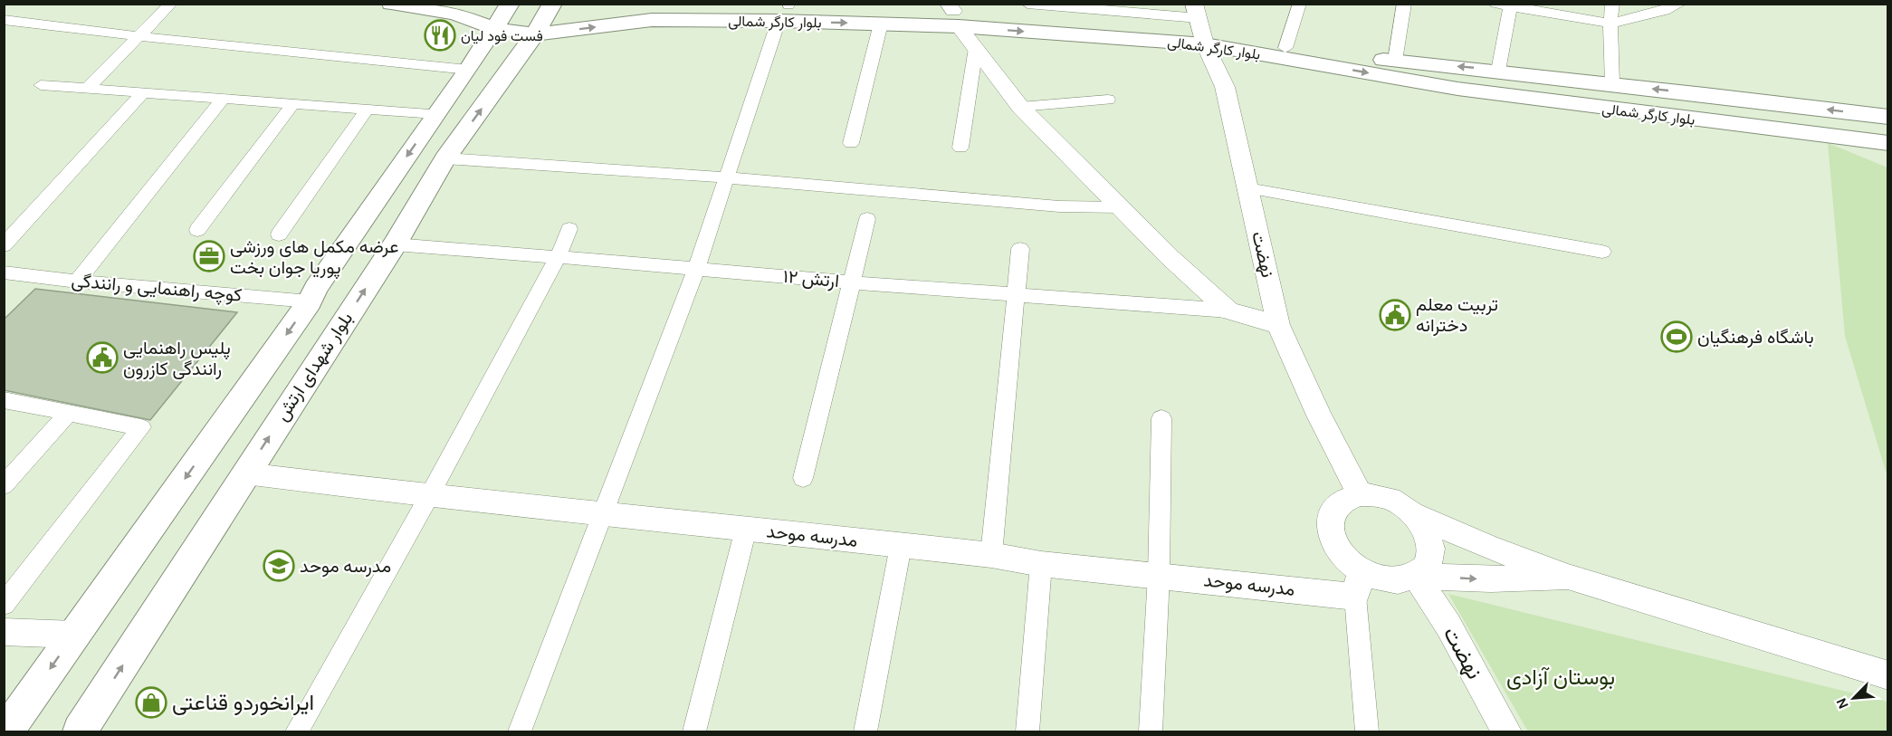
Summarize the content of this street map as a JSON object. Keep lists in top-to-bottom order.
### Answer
{
  "streets": {
    "main road": ["بلوار کارگر شمالی", "بلوار شهدای ارتش"],
    "street": [
      "نهضت",
      "ارتش ۱۲",
      "کوچه راهنمایی و رانندگی",
      "مدرسه موحد"
    ]
  },
  "crossings": [
    ["بلوار کارگر شمالی", "نهضت"],
    ["بلوار کارگر شمالی", "بلوار شهدای ارتش"],
    ["نهضت", "مدرسه موحد"],
    ["ارتش ۱۲", "بلوار شهدای ارتش"],
    ["بلوار شهدای ارتش", "مدرسه موحد"]
  ],
  "parks": ["بوستان آزادی"],
  "places": {
    "restaurant": ["فست فود لیان"],
    "office": ["عرضه مکمل های ورزشی پوریا جوان بخت"],
    "public building": ["تربیت معلم دخترانه", "پلیس راهنمایی رانندگی کازرون"],
    "sports": ["باشگاه فرهنگیان"],
    "school or university": ["مدرسه موحد"],
    "shop": ["ایرانخوردو قناعتی"]
  },
  "north": "bottom left"
}
